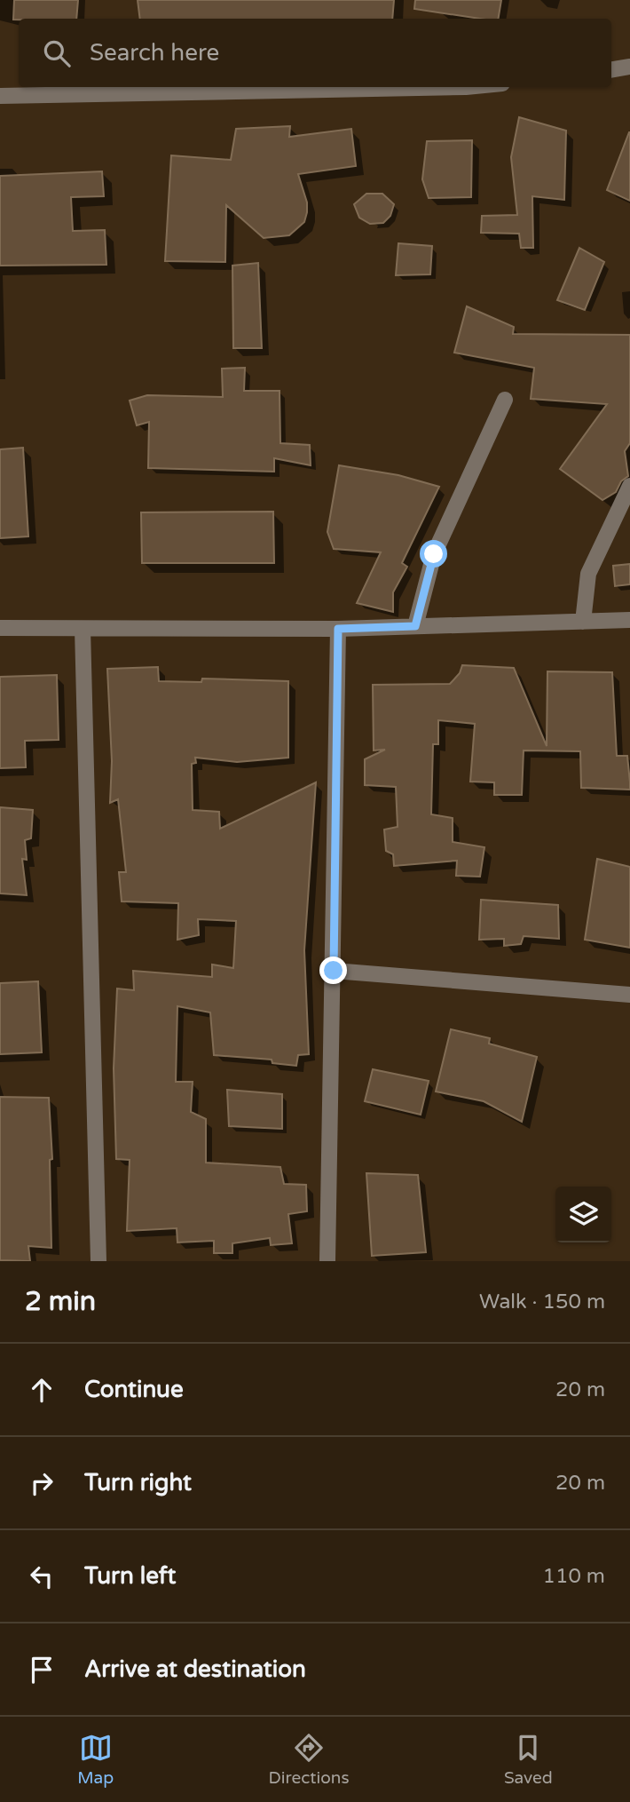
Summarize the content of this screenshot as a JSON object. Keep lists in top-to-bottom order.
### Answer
{
  "page": {
    "search": "Search here",
    "heading": ["2 min", "Walk · 150 m"],
    "list": [
      ["Continue", "20 m"],
      ["Turn right", "20 m"],
      ["Turn left", "110 m"],
      "Arrive at destination"
    ],
    "nav": ["Map", "Directions", "Saved"]
  }
}
